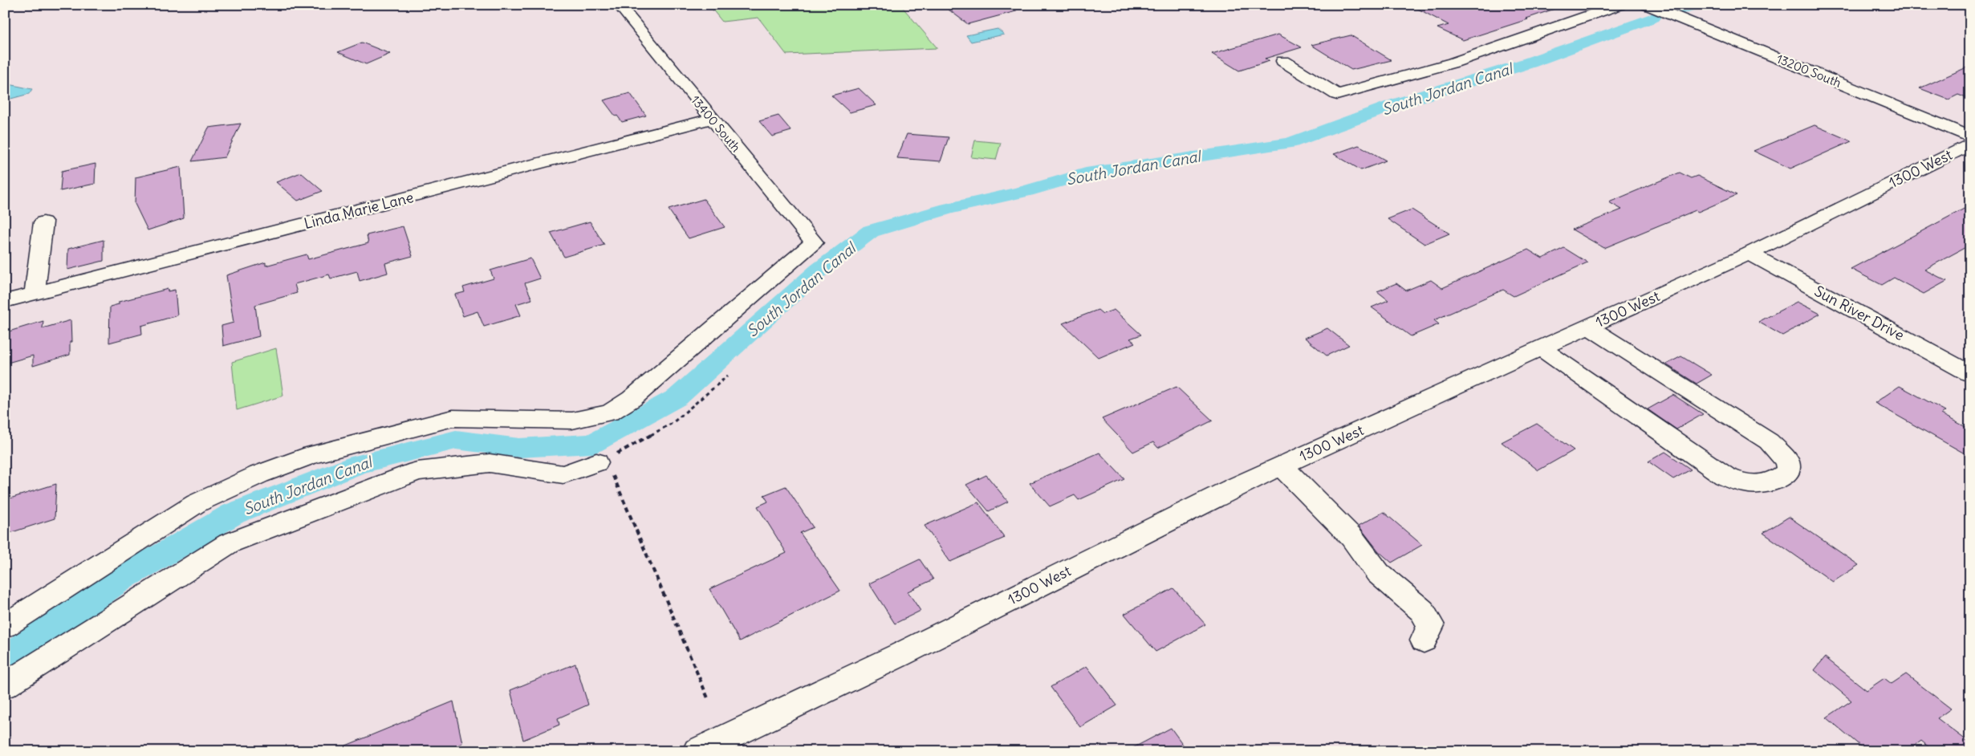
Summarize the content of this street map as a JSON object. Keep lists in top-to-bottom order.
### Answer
{
  "streets": {
    "street": [
      "13200 South",
      "13400 South",
      "1300 West",
      "Linda Marie Lane",
      "Sun River Drive"
    ]
  },
  "crossings": [
    ["13400 South", "Linda Marie Lane"],
    ["1300 West", "Sun River Drive"]
  ],
  "water": ["South Jordan Canal"]
}
